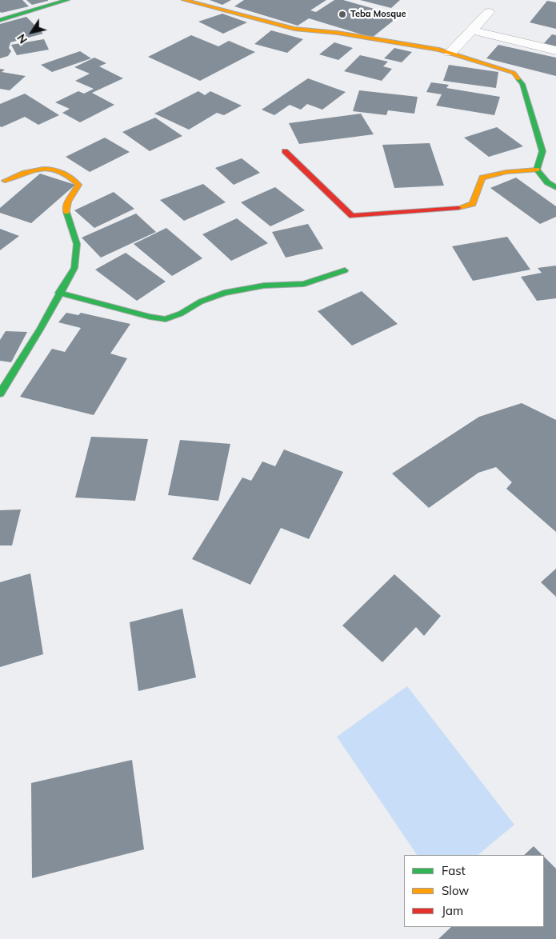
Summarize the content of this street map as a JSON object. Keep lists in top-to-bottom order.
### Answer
{
  "places": ["Teba Mosque"],
  "legend": ["Fast", "Slow", "Jam"],
  "north": "bottom left"
}
